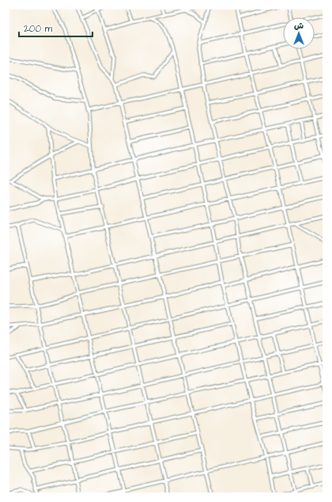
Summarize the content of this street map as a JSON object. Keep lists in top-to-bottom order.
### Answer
{
  "scale_bar": "200 m",
  "north": "top"
}
